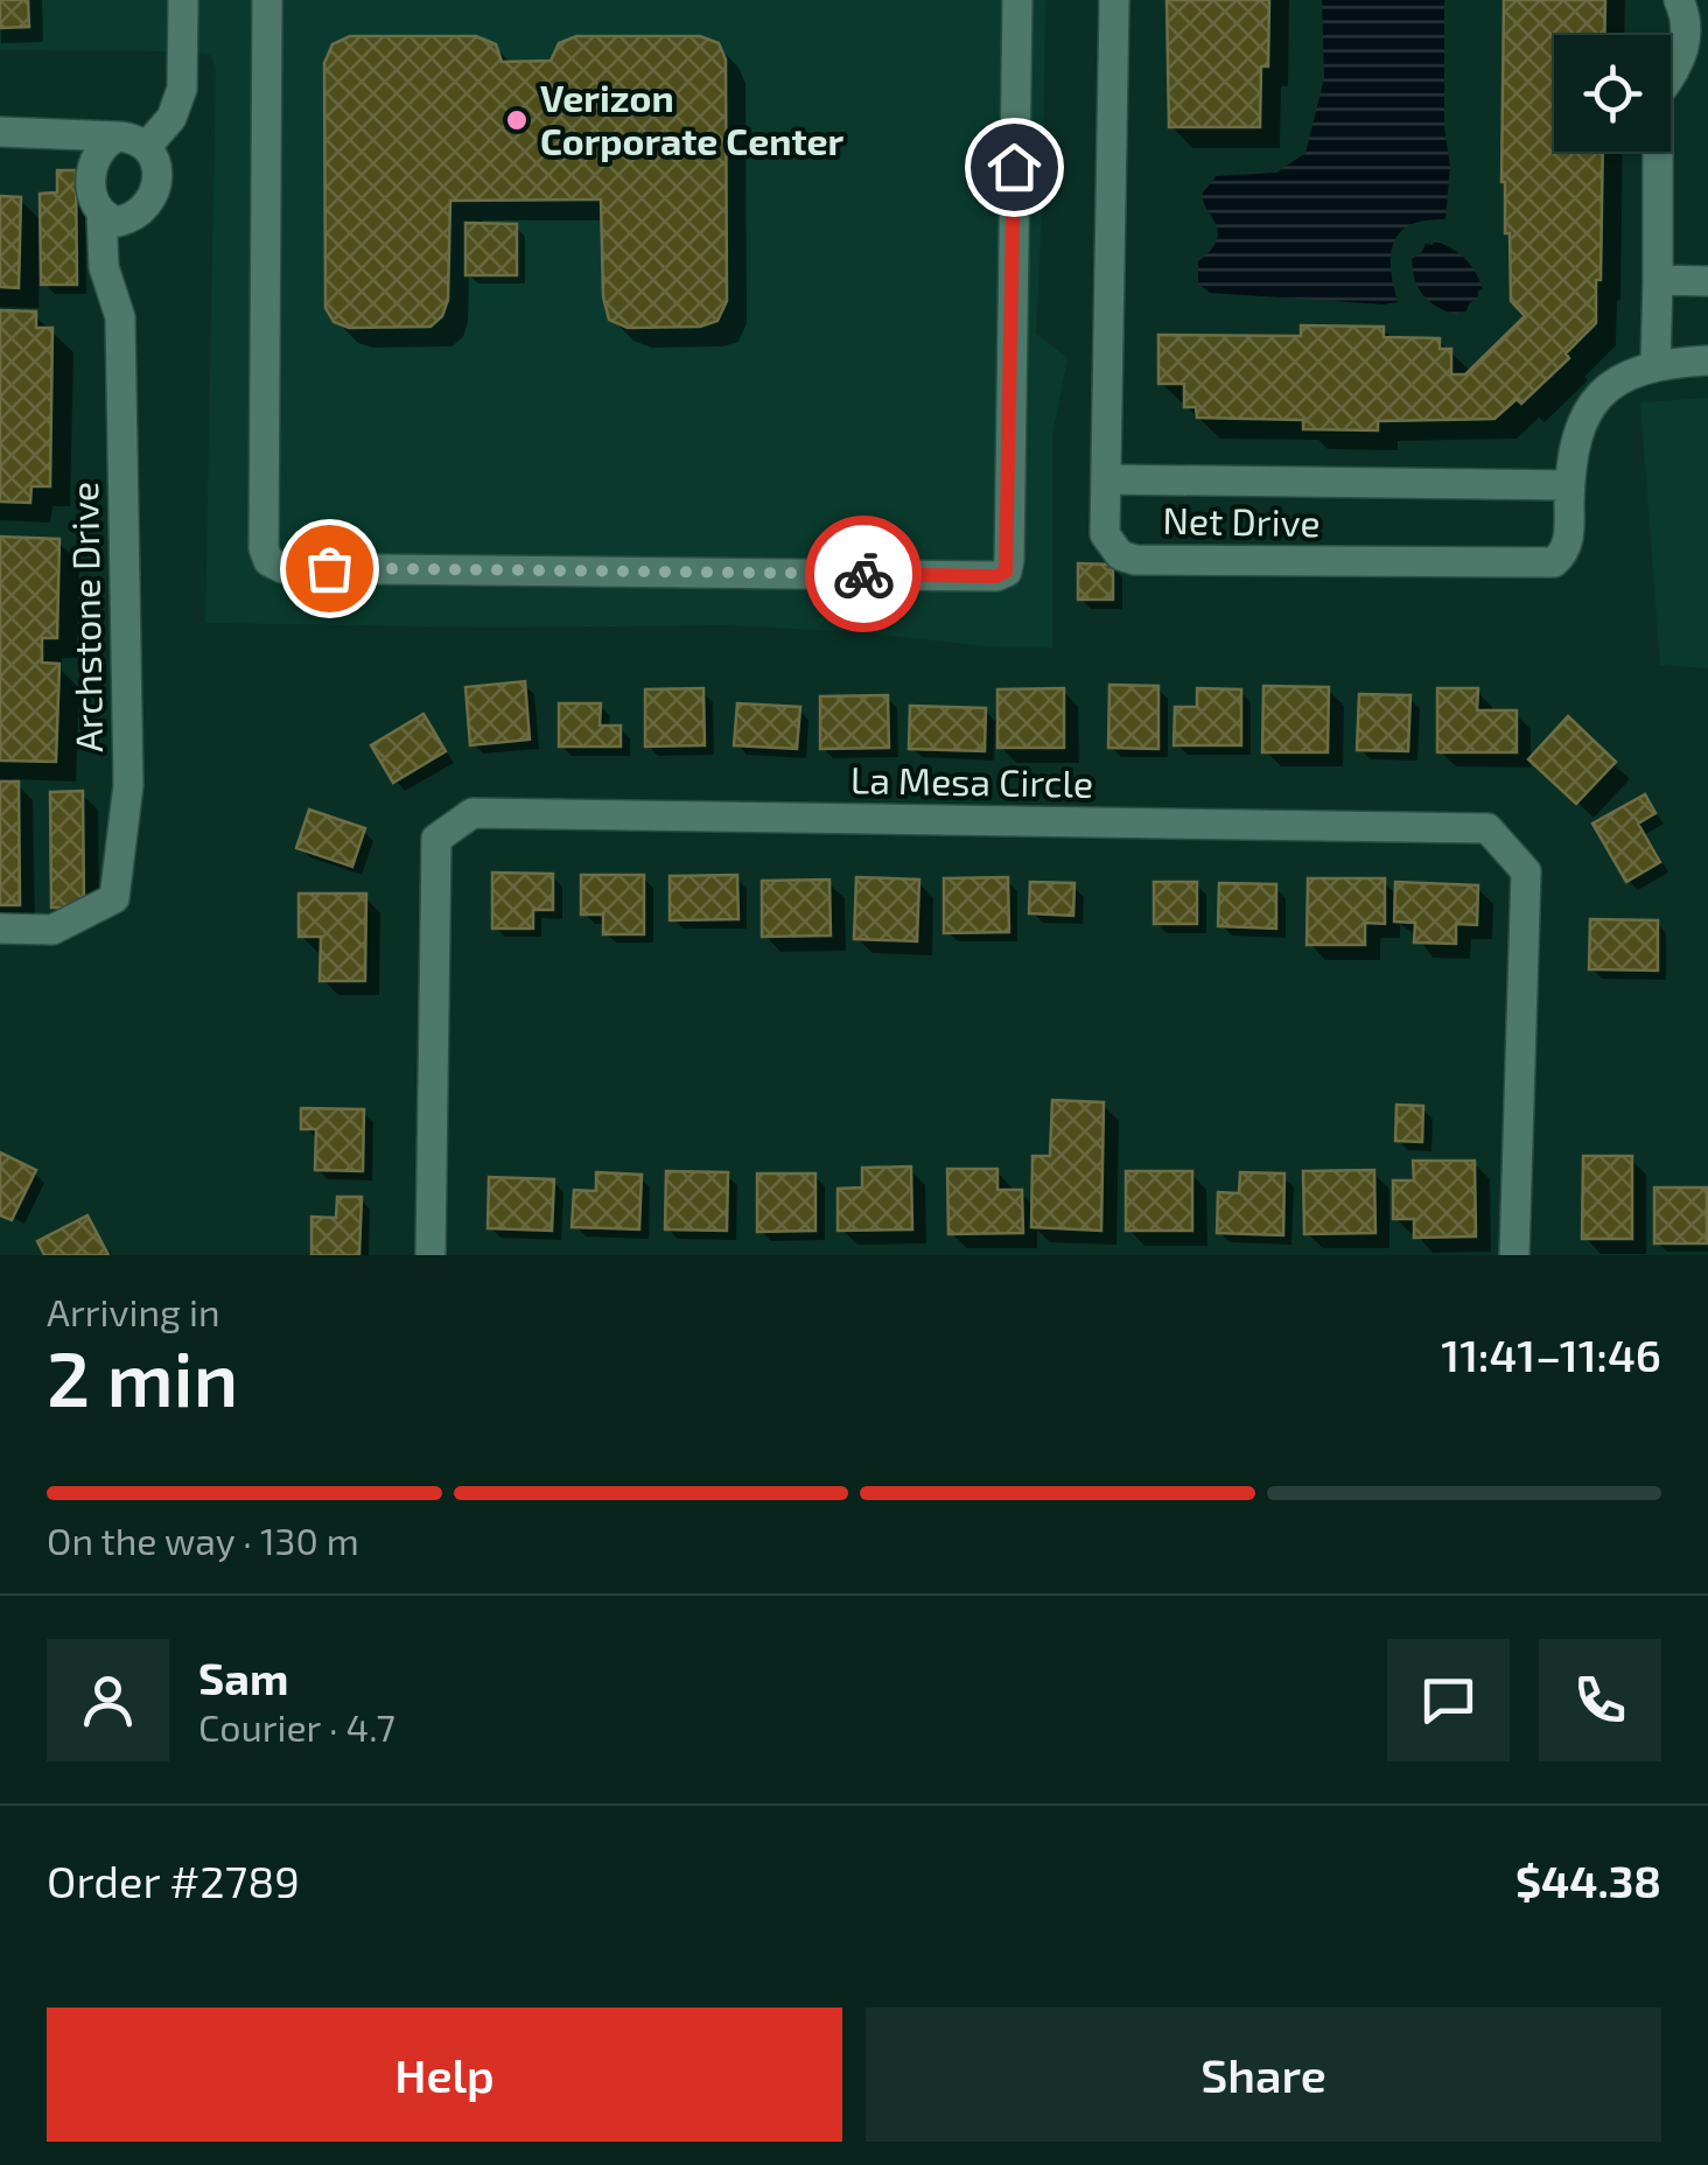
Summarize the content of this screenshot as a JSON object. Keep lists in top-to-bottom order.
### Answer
{
  "streets": {
    "street": ["Net Drive", "Archstone Drive", "La Mesa Circle"]
  },
  "places": ["Verizon Corporate Center"],
  "page": {
    "heading": ["2 min", "Arriving in", "11:41–11:46"],
    "panel": [
      "Sam",
      "Courier · 4.7",
      "Order #2789",
      "$44.38"
    ],
    "bar": "On the way · 130 m",
    "buttons": ["Help", "Share"]
  }
}
